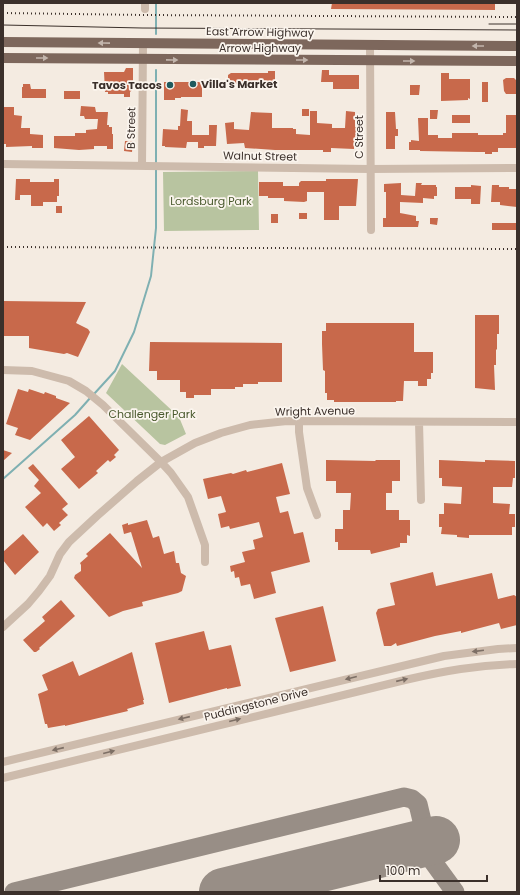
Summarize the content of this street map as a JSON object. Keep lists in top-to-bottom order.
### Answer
{
  "streets": {
    "main road": ["East Arrow Highway", "Arrow Highway"],
    "street": [
      "B Street",
      "C Street",
      "Walnut Street",
      "Wright Avenue",
      "Puddingstone Drive"
    ]
  },
  "crossings": [
    ["East Arrow Highway", "B Street"],
    ["East Arrow Highway", "C Street"],
    ["Arrow Highway", "B Street"],
    ["Arrow Highway", "C Street"],
    ["B Street", "Walnut Street"],
    ["C Street", "Walnut Street"]
  ],
  "one_way": ["East Arrow Highway", "Arrow Highway"],
  "parks": ["Lordsburg Park", "Challenger Park"],
  "places": ["Villa's Market", "Tavos Tacos"],
  "scale_bar": "100 m"
}
